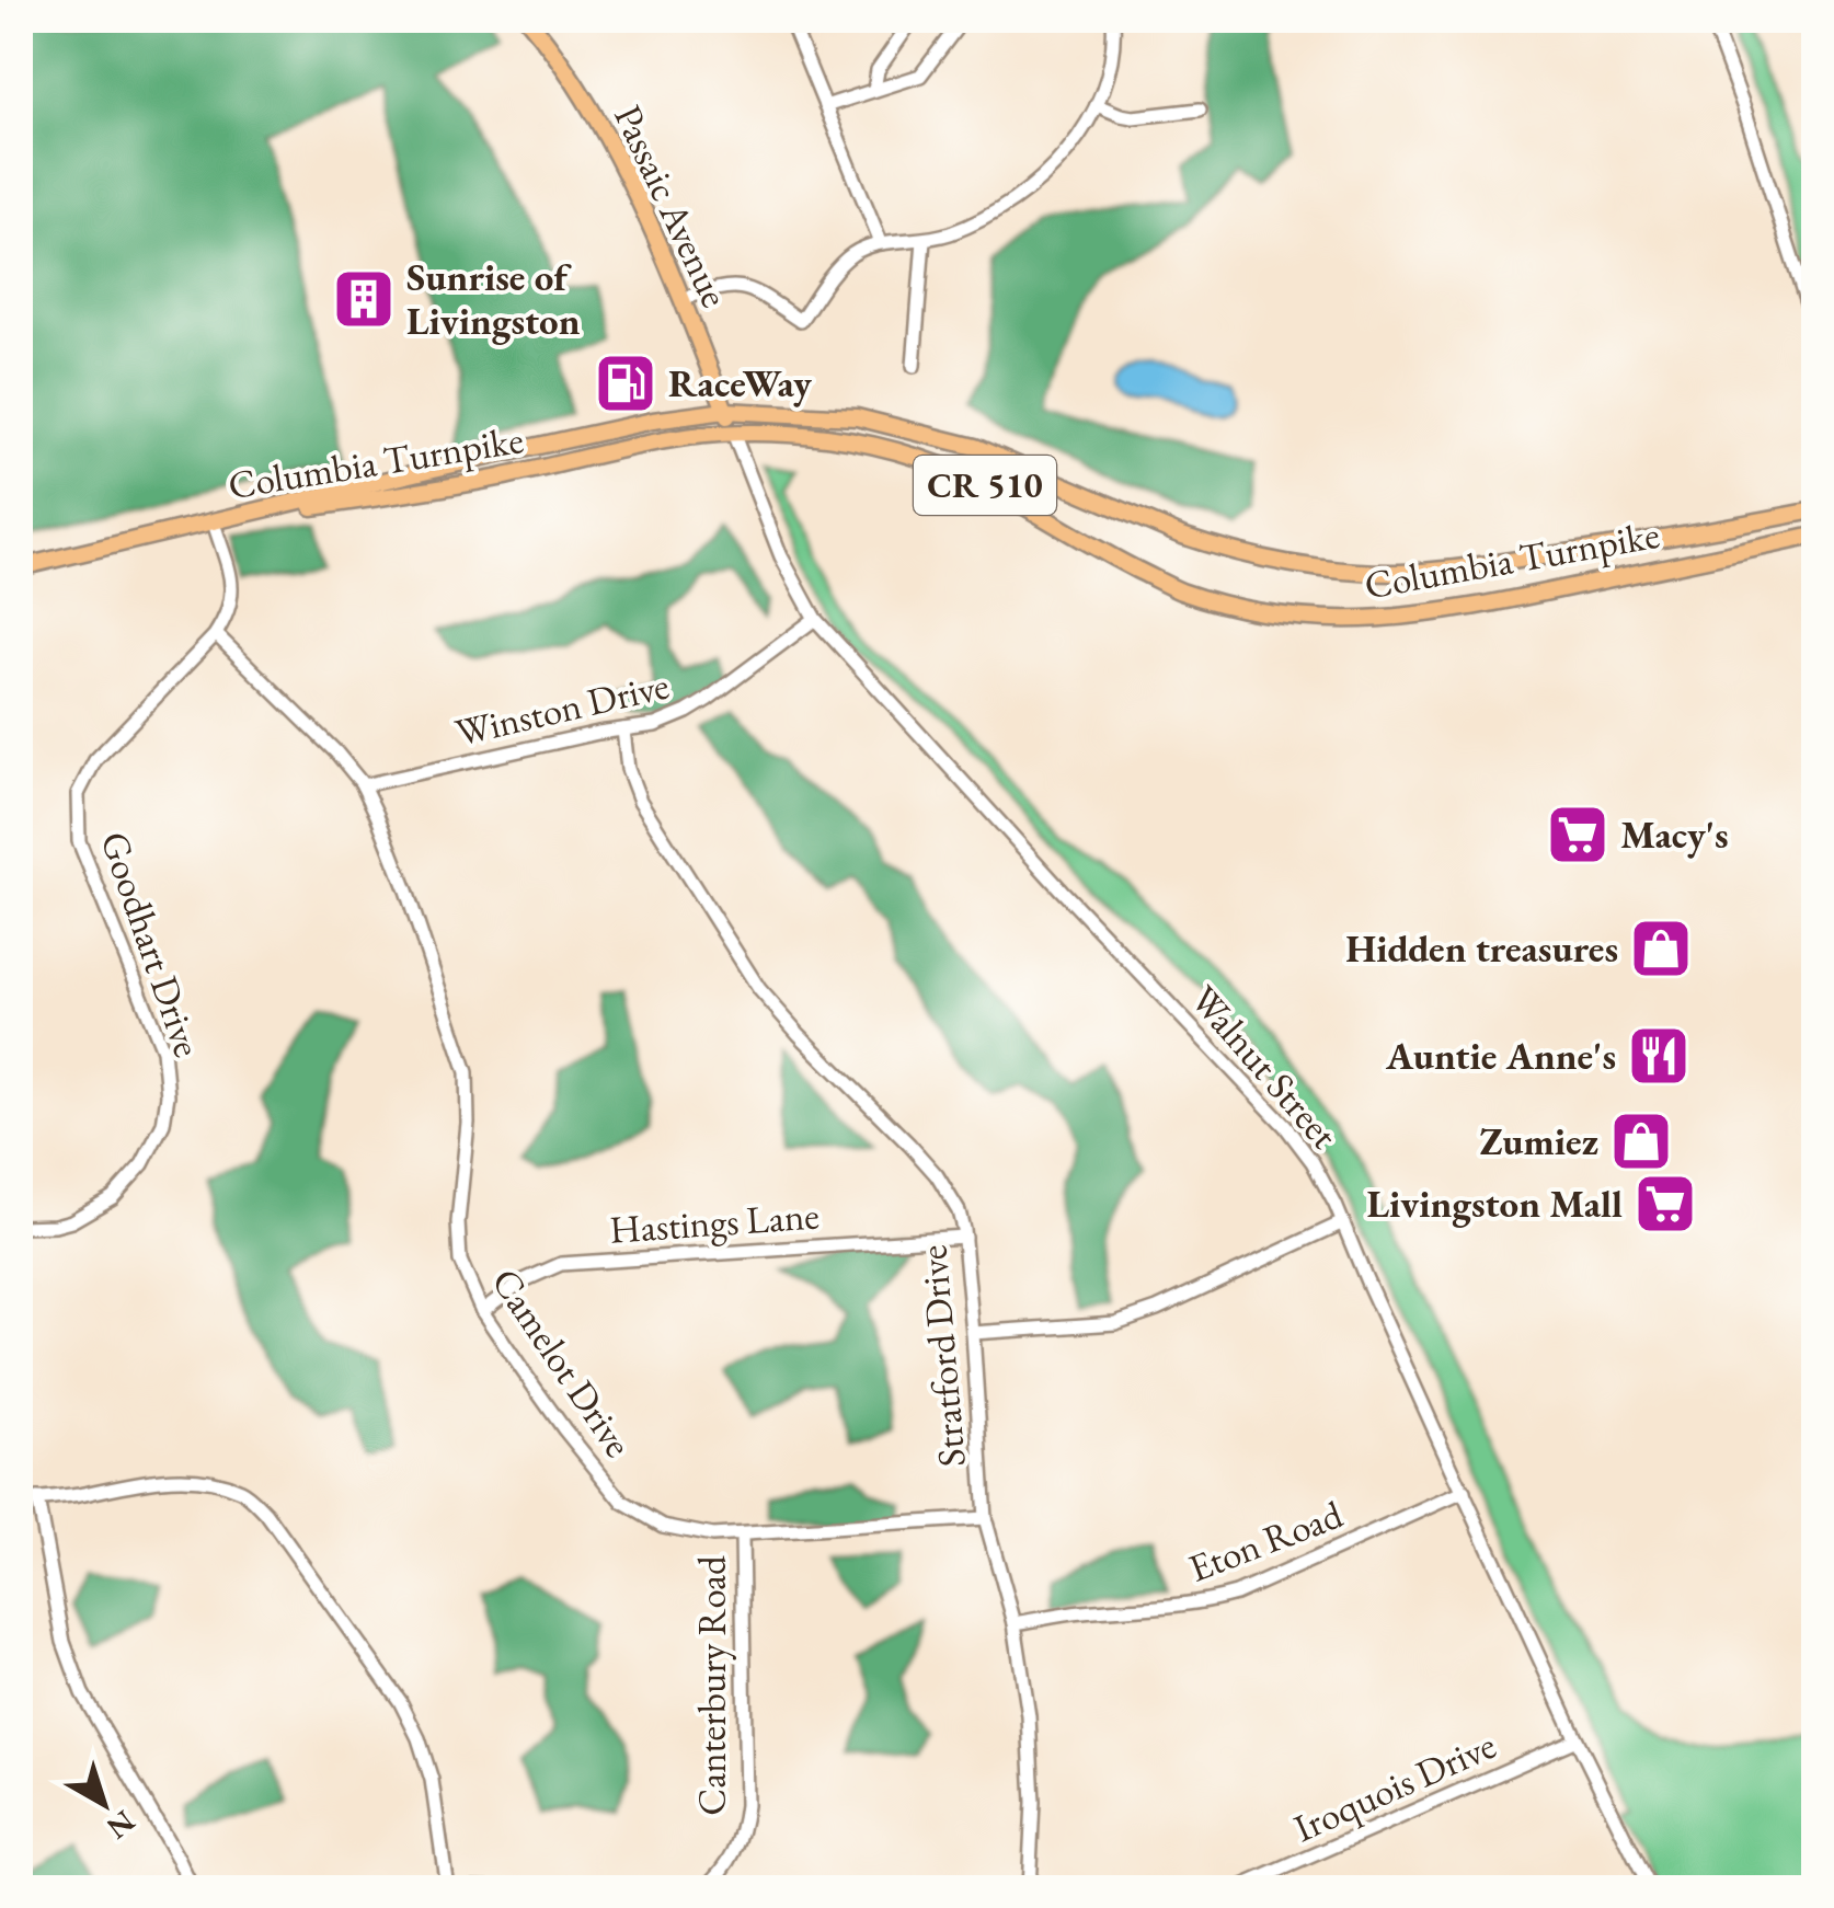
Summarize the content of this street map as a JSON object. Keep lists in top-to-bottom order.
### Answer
{
  "streets": {
    "main road": ["Passaic Avenue", "Columbia Turnpike", "CR 510"],
    "street": [
      "Winston Drive",
      "Goodhart Drive",
      "Walnut Street",
      "Hastings Lane",
      "Stratford Drive",
      "Camelot Drive",
      "Eton Road",
      "Canterbury Road",
      "Iroquois Drive"
    ]
  },
  "crossings": [
    ["Passaic Avenue", "Columbia Turnpike"],
    ["Passaic Avenue", "Walnut Street"],
    ["Columbia Turnpike", "CR 510"],
    ["Columbia Turnpike", "Goodhart Drive"],
    ["Columbia Turnpike", "Walnut Street"],
    ["CR 510", "Goodhart Drive"],
    ["Winston Drive", "Walnut Street"],
    ["Winston Drive", "Stratford Drive"],
    ["Winston Drive", "Camelot Drive"],
    ["Goodhart Drive", "Camelot Drive"],
    ["Walnut Street", "Eton Road"],
    ["Walnut Street", "Iroquois Drive"],
    ["Hastings Lane", "Stratford Drive"],
    ["Hastings Lane", "Camelot Drive"],
    ["Stratford Drive", "Camelot Drive"],
    ["Stratford Drive", "Eton Road"],
    ["Camelot Drive", "Canterbury Road"]
  ],
  "places": {
    "building": ["Sunrise of Livingston"],
    "fuel station": ["RaceWay"],
    "supermarket": ["Macy's", "Livingston Mall"],
    "shop": ["Hidden treasures", "Zumiez"],
    "restaurant": ["Auntie Anne's"]
  },
  "north": "bottom right"
}
